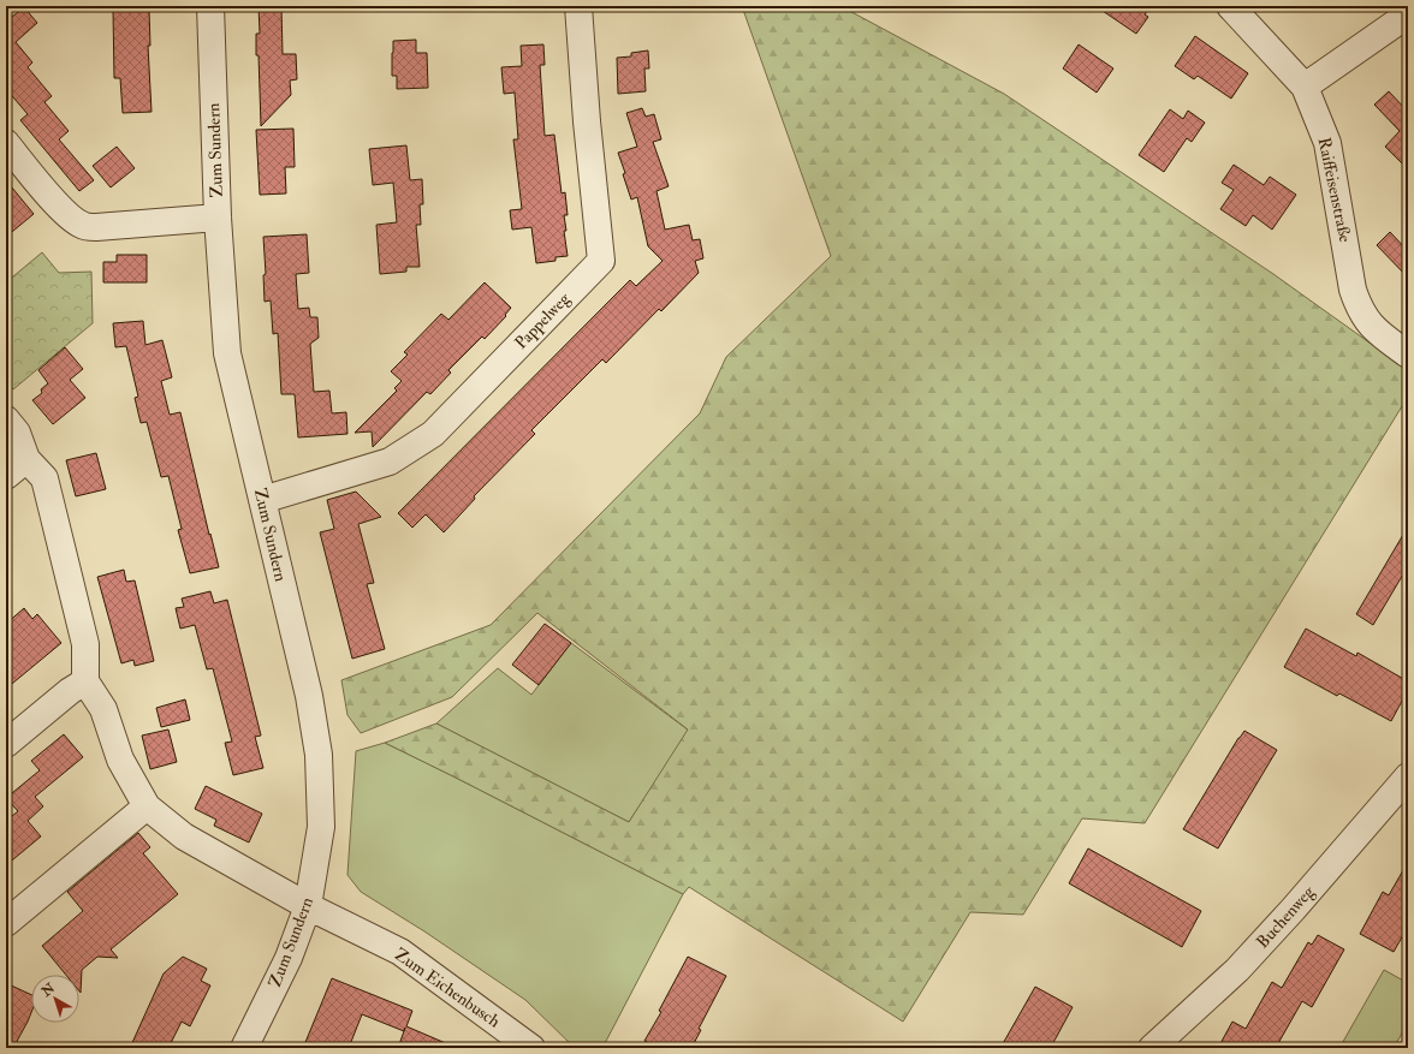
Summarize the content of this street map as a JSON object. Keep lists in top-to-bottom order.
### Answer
{
  "streets": {
    "street": [
      "Zum Sundern",
      "Raiffeisenstraße",
      "Pappelweg",
      "Buchenweg",
      "Zum Eichenbusch"
    ]
  },
  "crossings": [
    ["Zum Sundern", "Pappelweg"],
    ["Zum Sundern", "Zum Eichenbusch"]
  ],
  "north": "top left"
}
